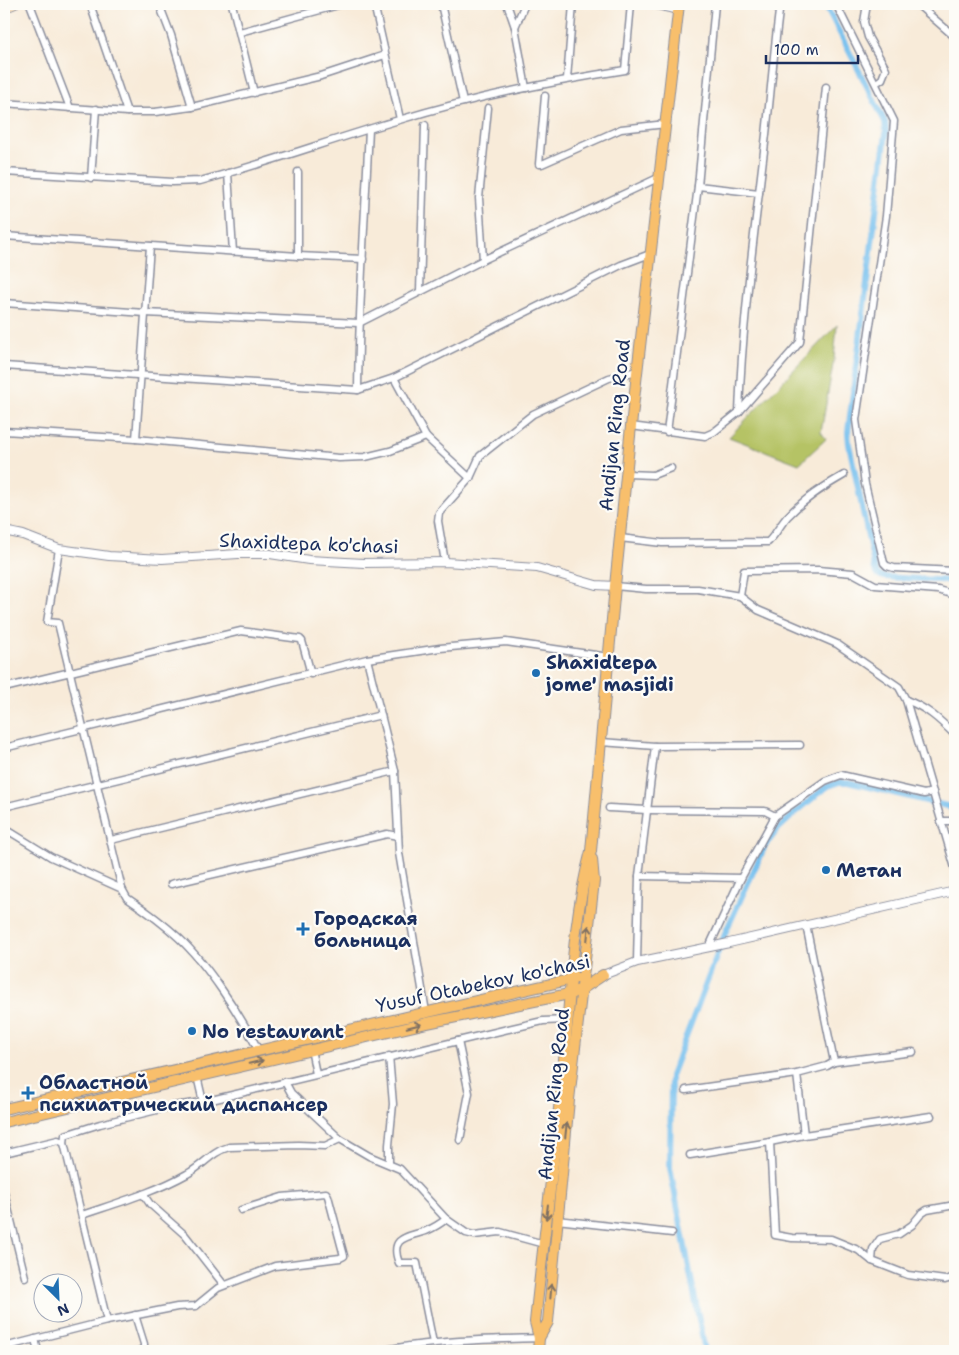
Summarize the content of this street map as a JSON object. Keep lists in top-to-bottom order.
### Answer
{
  "streets": {
    "main road": ["Andijan Ring Road", "Yusuf Otabekov ko'chasi"],
    "street": ["Shaxidtepa ko'chasi"]
  },
  "crossings": [
    ["Andijan Ring Road", "Shaxidtepa ko'chasi"],
    ["Andijan Ring Road", "Yusuf Otabekov ko'chasi"]
  ],
  "places": {
    "other": ["Shaxidtepa jome' masjidi", "Метан", "No restaurant"],
    "health": ["Городская больница", "Областной психиатрический диспансер"]
  },
  "scale_bar": "100 m",
  "north": "bottom right"
}
